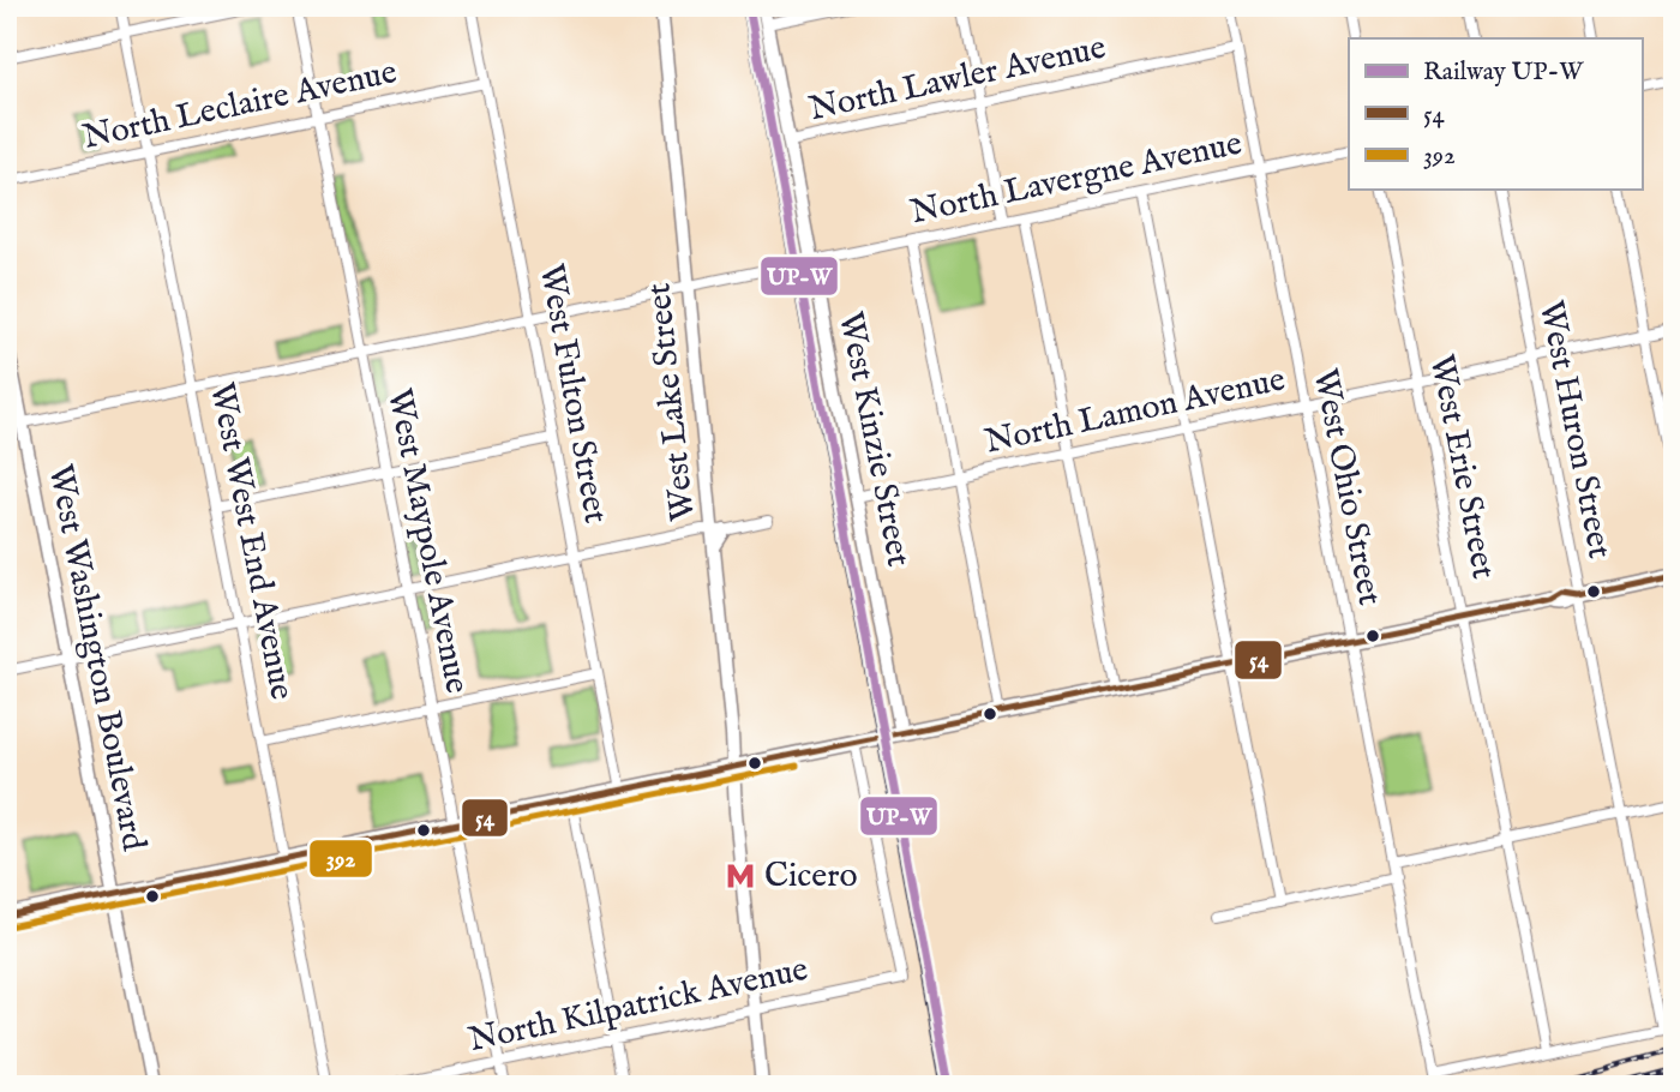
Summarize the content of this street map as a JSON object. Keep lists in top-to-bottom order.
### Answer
{
  "streets": {
    "main road": ["West Lake Street", "West Kinzie Street", "West Washington Boulevard"],
    "street": [
      "North Lawler Avenue",
      "North Leclaire Avenue",
      "North Lavergne Avenue",
      "West Fulton Street",
      "North Lamon Avenue",
      "West Huron Street",
      "West Erie Street",
      "West Ohio Street",
      "West West End Avenue",
      "West Maypole Avenue",
      "North Kilpatrick Avenue"
    ]
  },
  "crossings": [
    ["North Lawler Avenue", "West Kinzie Street"],
    ["North Lawler Avenue", "West Ohio Street"],
    ["North Leclaire Avenue", "West Fulton Street"],
    ["North Leclaire Avenue", "West West End Avenue"],
    ["North Leclaire Avenue", "West Maypole Avenue"],
    ["North Lavergne Avenue", "West Fulton Street"],
    ["North Lavergne Avenue", "West Lake Street"],
    ["North Lavergne Avenue", "West Kinzie Street"],
    ["North Lavergne Avenue", "West Ohio Street"],
    ["North Lavergne Avenue", "West West End Avenue"],
    ["North Lavergne Avenue", "West Maypole Avenue"],
    ["North Lavergne Avenue", "West Washington Boulevard"],
    ["West Lake Street", "North Kilpatrick Avenue"],
    ["North Lamon Avenue", "West Huron Street"],
    ["North Lamon Avenue", "West Kinzie Street"],
    ["North Lamon Avenue", "West Erie Street"],
    ["North Lamon Avenue", "West Ohio Street"],
    ["West Erie Street", "West Ohio Street"],
    ["West Maypole Avenue", "North Kilpatrick Avenue"]
  ],
  "places": {
    "metro station": ["Cicero"]
  },
  "lines": ["rail line UP-W", "transit line 54", "transit line 392"],
  "legend": ["Railway UP-W", "54", "392"]
}
